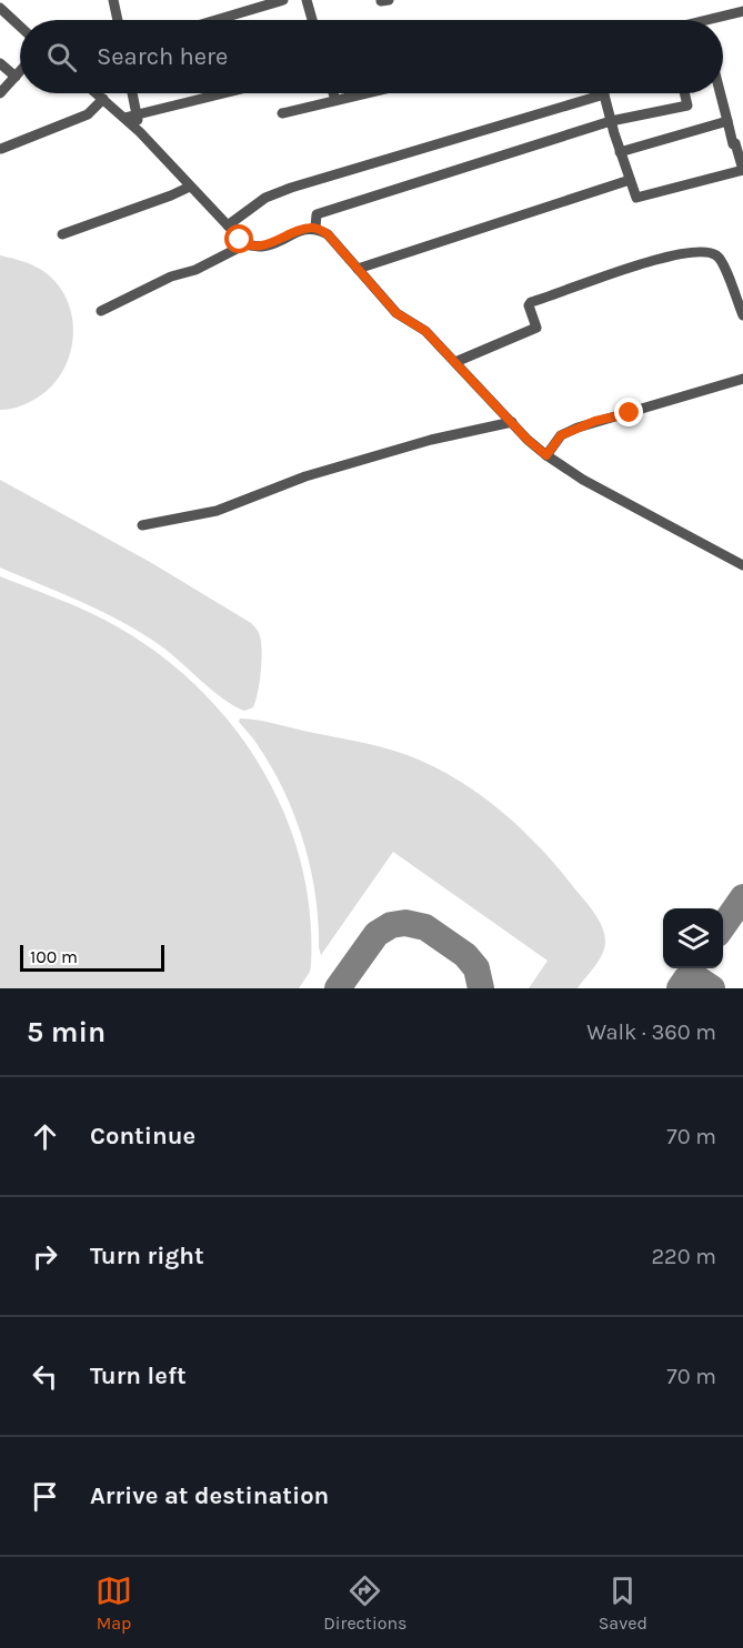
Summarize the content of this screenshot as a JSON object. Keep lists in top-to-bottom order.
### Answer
{
  "scale_bar": "100 m",
  "page": {
    "search": "Search here",
    "scale": "100 m",
    "heading": ["5 min", "Walk · 360 m"],
    "list": [
      ["Continue", "70 m"],
      ["Turn right", "220 m"],
      ["Turn left", "70 m"],
      "Arrive at destination"
    ],
    "nav": ["Map", "Directions", "Saved"]
  }
}
